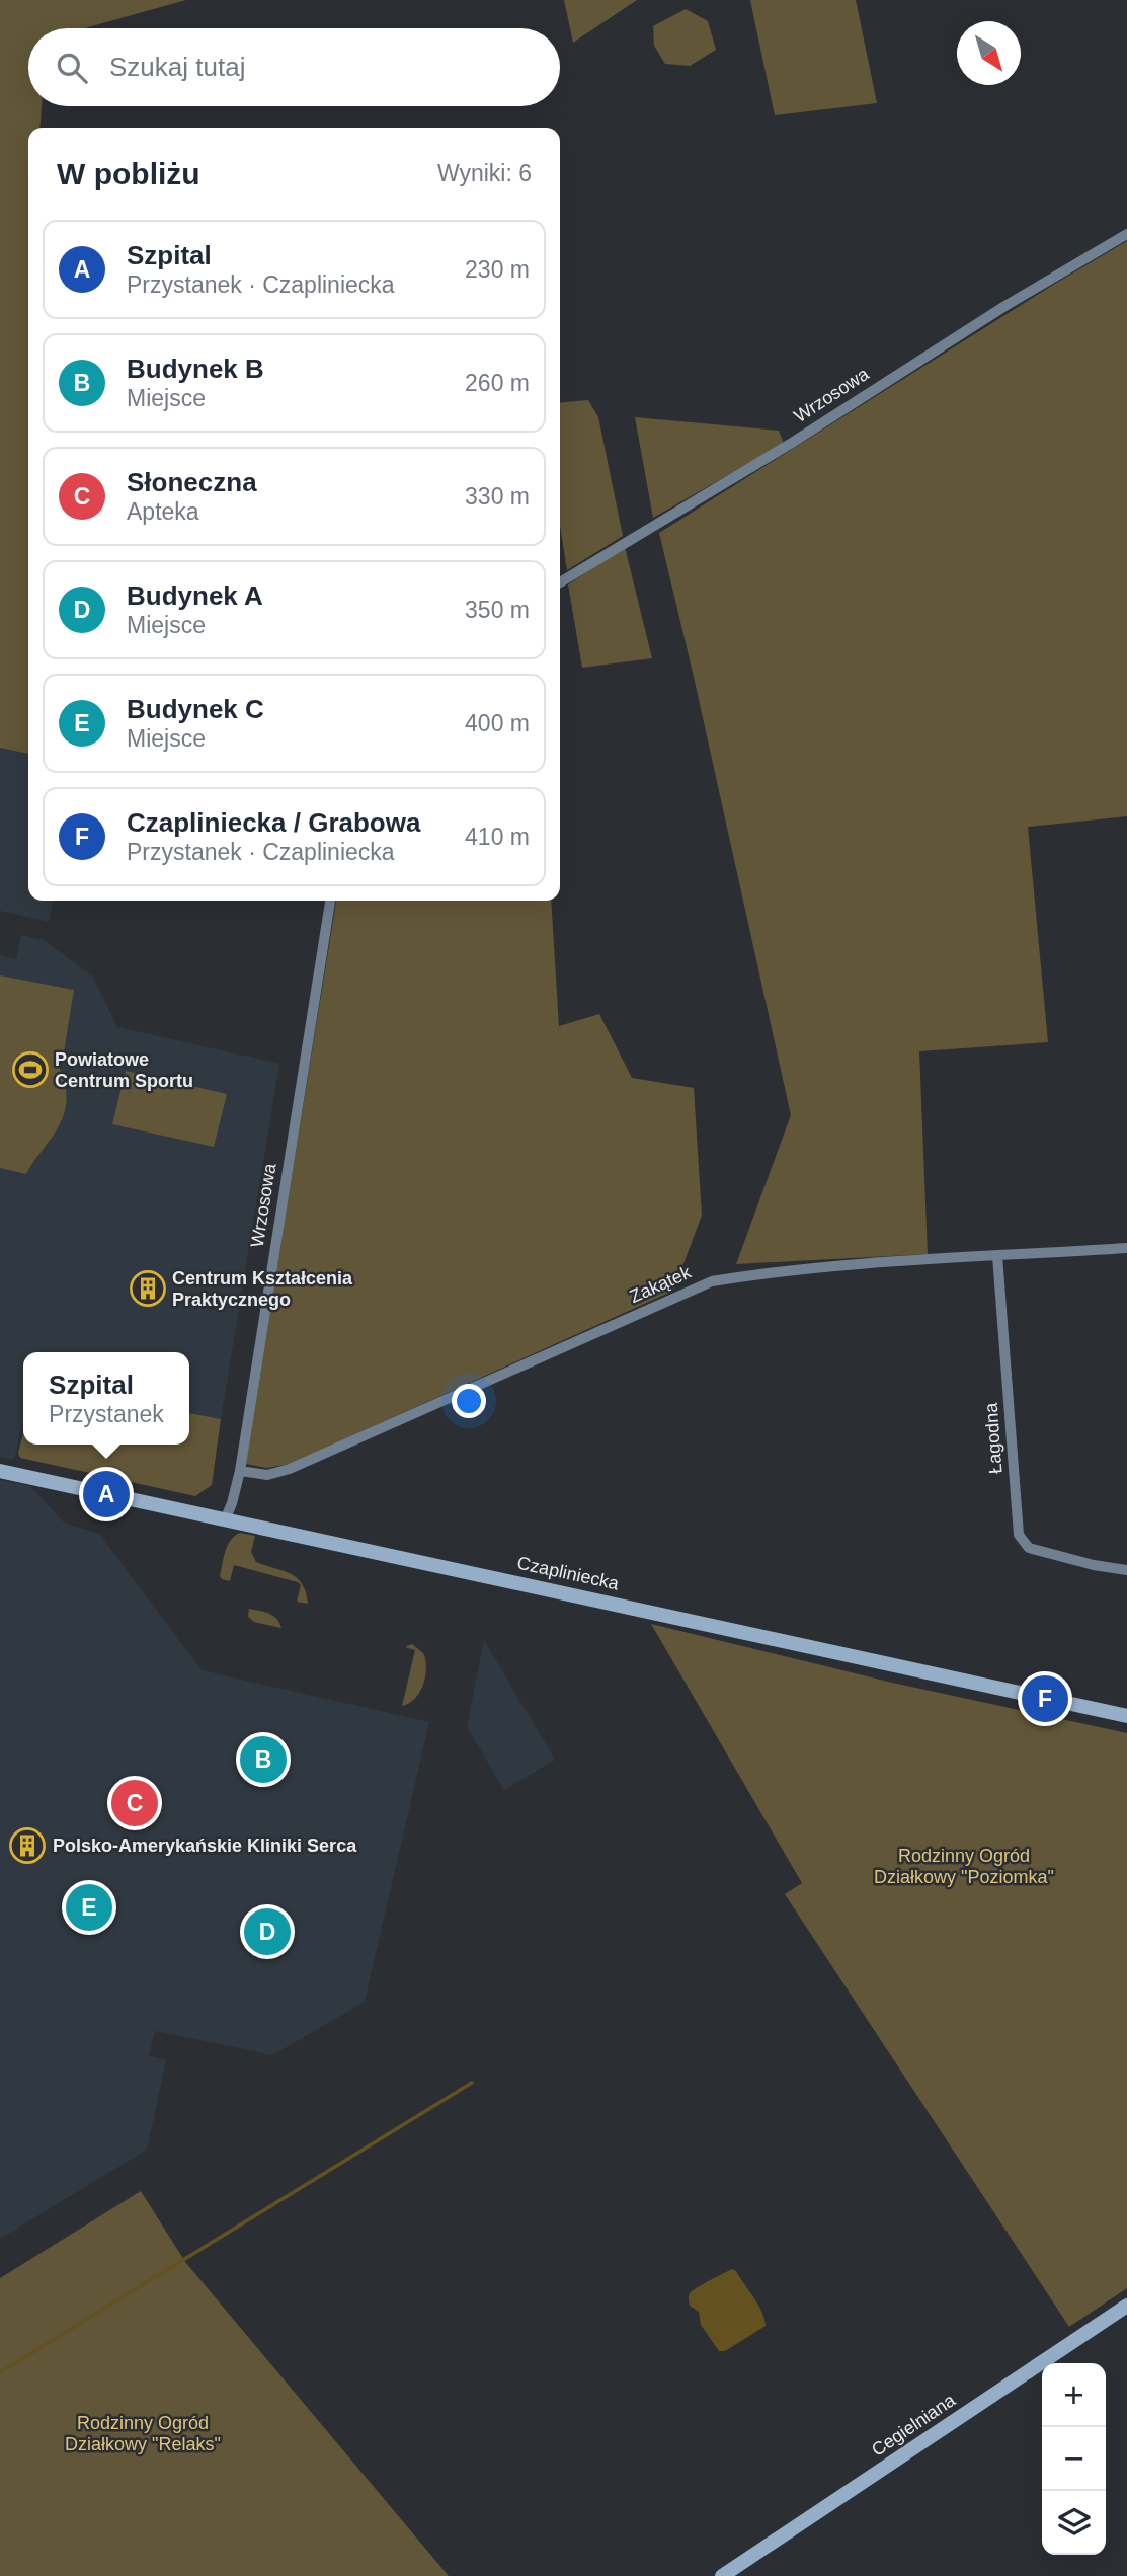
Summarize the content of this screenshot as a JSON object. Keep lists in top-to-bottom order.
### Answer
{
  "streets": {
    "main road": ["Czapliniecka", "Cegielniana"],
    "street": ["Wrzosowa", "Zakątek", "Łagodna"]
  },
  "crossings": [
    ["Wrzosowa", "Zakątek"],
    ["Wrzosowa", "Czapliniecka"],
    ["Zakątek", "Łagodna"]
  ],
  "parks": ["Rodzinny Ogród Działkowy \"Poziomka\"", "Rodzinny Ogród Działkowy \"Relaks\""],
  "places": {
    "sports": ["Powiatowe Centrum Sportu"],
    "building": ["Centrum Kształcenia Praktycznego", "Polsko-Amerykańskie Kliniki Serca"]
  },
  "north": "bottom right",
  "page": {
    "search": "Szukaj tutaj",
    "heading": ["W pobliżu", "Wyniki: 6"],
    "list": [
      {
        "mark": "A",
        "name": "Szpital",
        "note": "Przystanek · Czapliniecka",
        "value": "230 m"
      },
      {
        "mark": "B",
        "name": "Budynek B",
        "note": "Miejsce",
        "value": "260 m"
      },
      {
        "mark": "C",
        "name": "Słoneczna",
        "note": "Apteka",
        "value": "330 m"
      },
      {
        "mark": "D",
        "name": "Budynek A",
        "note": "Miejsce",
        "value": "350 m"
      },
      {
        "mark": "E",
        "name": "Budynek C",
        "note": "Miejsce",
        "value": "400 m"
      },
      {
        "mark": "F",
        "name": "Czapliniecka / Grabowa",
        "note": "Przystanek · Czapliniecka",
        "value": "410 m"
      }
    ],
    "popup": ["Szpital", "Przystanek"],
    "pins": [
      "A",
      "F",
      "B",
      "C",
      "E",
      "D"
    ],
    "map_buttons": ["+", "−"]
  }
}
